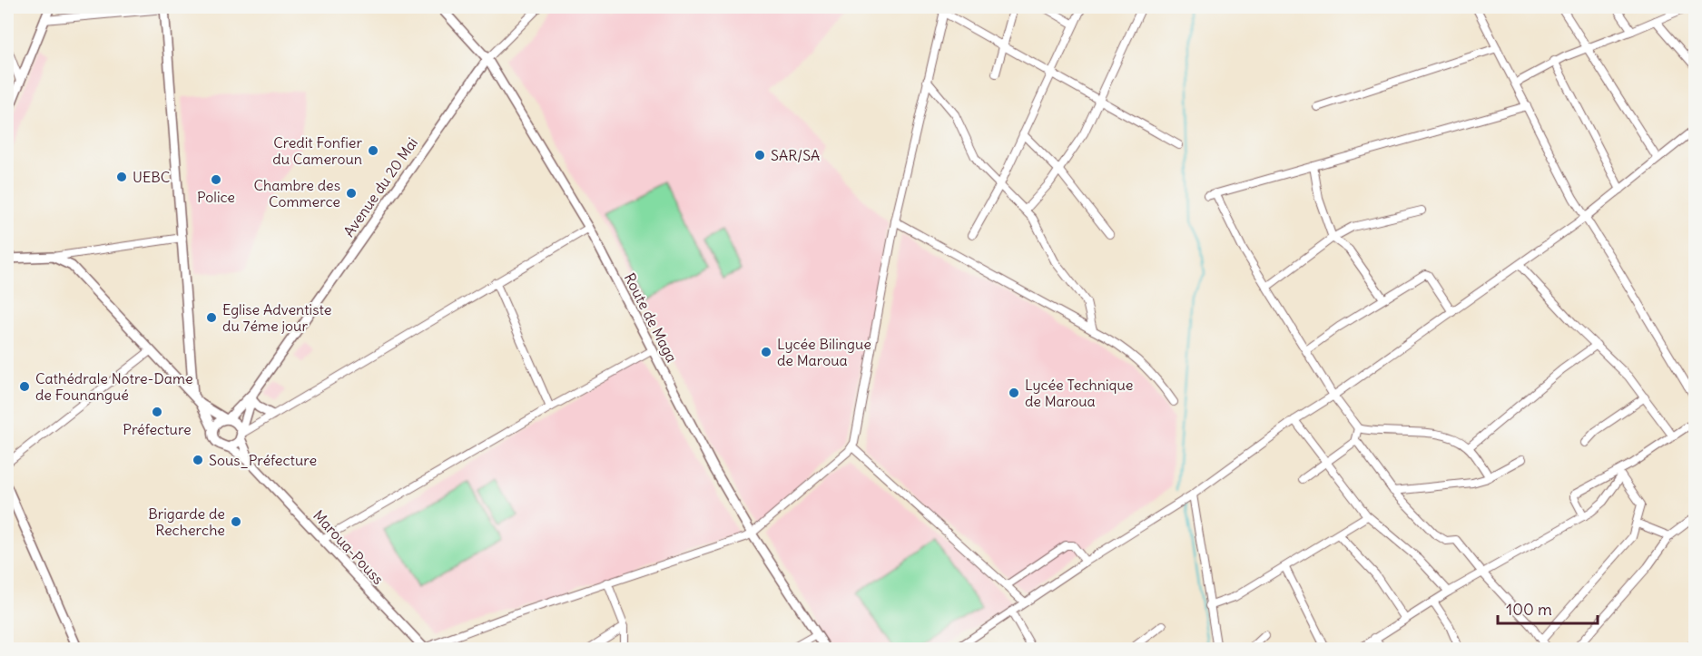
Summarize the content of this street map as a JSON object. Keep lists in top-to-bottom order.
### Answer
{
  "streets": {
    "main road": ["Avenue du 20 Mai", "Route de Maga", "Maroua-Pouss"]
  },
  "crossings": [
    ["Avenue du 20 Mai", "Route de Maga"]
  ],
  "places": [
    "Credit Fonfier du Cameroun",
    "SAR/SA",
    "UEBC",
    "Police",
    "Chambre des Commerce",
    "Eglise Adventiste du 7éme jour",
    "Lycée Bilingue de Maroua",
    "Cathédrale Notre-Dame de Founangué",
    "Lycée Technique de Maroua",
    "Préfecture",
    "Sous_Préfecture",
    "Brigarde de Recherche"
  ],
  "scale_bar": "100 m"
}
